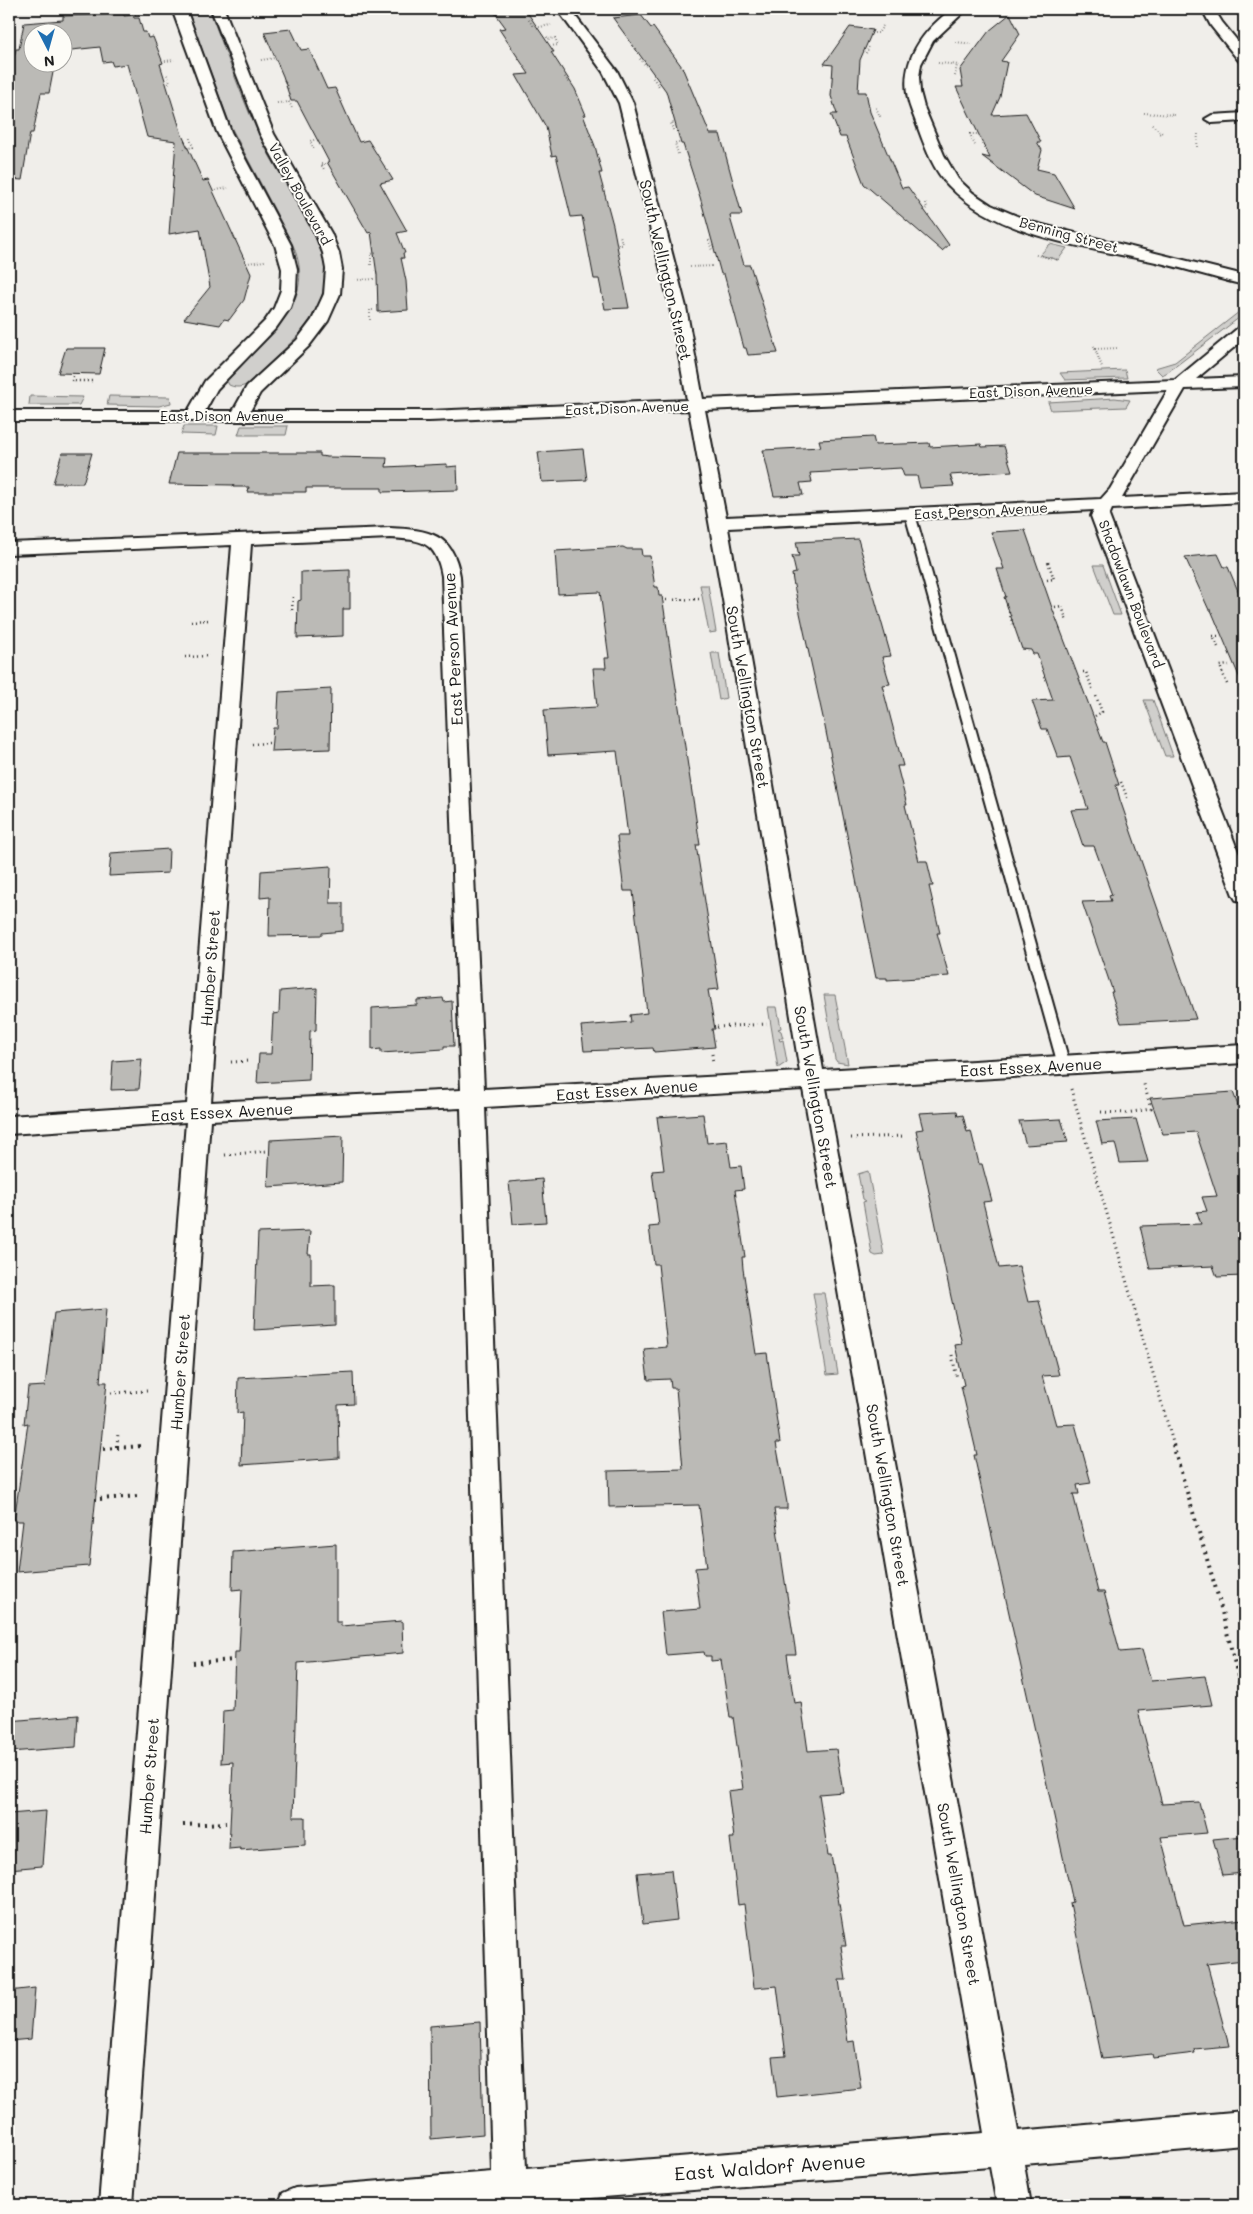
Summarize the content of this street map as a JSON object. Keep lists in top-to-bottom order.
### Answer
{
  "streets": {
    "street": [
      "Valley Boulevard",
      "Benning Street",
      "South Wellington Street",
      "East Dison Avenue",
      "East Person Avenue",
      "Shadowlawn Boulevard",
      "Humber Street",
      "East Essex Avenue",
      "East Waldorf Avenue"
    ]
  },
  "crossings": [
    ["Valley Boulevard", "East Dison Avenue"],
    ["South Wellington Street", "East Dison Avenue"],
    ["South Wellington Street", "East Person Avenue"],
    ["South Wellington Street", "East Essex Avenue"],
    ["South Wellington Street", "East Waldorf Avenue"],
    ["East Dison Avenue", "Shadowlawn Boulevard"],
    ["East Person Avenue", "Shadowlawn Boulevard"],
    ["East Person Avenue", "Humber Street"],
    ["East Person Avenue", "East Essex Avenue"],
    ["Humber Street", "East Essex Avenue"]
  ],
  "north": "bottom"
}
